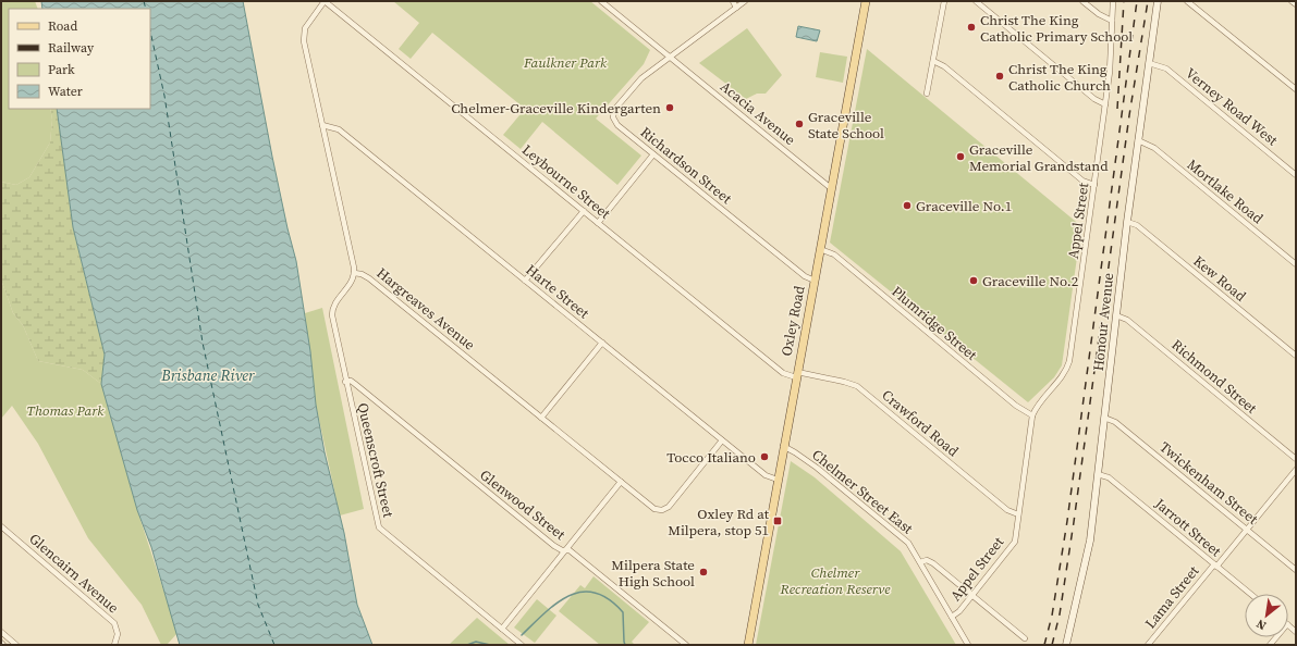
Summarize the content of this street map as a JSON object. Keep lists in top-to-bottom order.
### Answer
{
  "streets": {
    "main road": ["Oxley Road", "Honour Avenue"],
    "street": [
      "Verney Road West",
      "Acacia Avenue",
      "Richardson Street",
      "Leybourne Street",
      "Mortlake Road",
      "Appel Street",
      "Kew Road",
      "Harte Street",
      "Hargreaves Avenue",
      "Plumridge Street",
      "Richmond Street",
      "Crawford Road",
      "Queenscroft Street",
      "Twickenham Street",
      "Chelmer Street East",
      "Glenwood Street",
      "Jarrott Street",
      "Glencairn Avenue",
      "Lama Street"
    ]
  },
  "crossings": [
    ["Verney Road West", "Honour Avenue"],
    ["Acacia Avenue", "Richardson Street"],
    ["Acacia Avenue", "Oxley Road"],
    ["Richardson Street", "Oxley Road"],
    ["Leybourne Street", "Hargreaves Avenue"],
    ["Leybourne Street", "Oxley Road"],
    ["Leybourne Street", "Crawford Road"],
    ["Mortlake Road", "Honour Avenue"],
    ["Appel Street", "Plumridge Street"],
    ["Appel Street", "Crawford Road"],
    ["Appel Street", "Chelmer Street East"],
    ["Kew Road", "Honour Avenue"],
    ["Harte Street", "Hargreaves Avenue"],
    ["Harte Street", "Oxley Road"],
    ["Hargreaves Avenue", "Queenscroft Street"],
    ["Oxley Road", "Plumridge Street"],
    ["Oxley Road", "Crawford Road"],
    ["Oxley Road", "Chelmer Street East"],
    ["Honour Avenue", "Richmond Street"],
    ["Honour Avenue", "Twickenham Street"],
    ["Honour Avenue", "Jarrott Street"],
    ["Queenscroft Street", "Glenwood Street"],
    ["Twickenham Street", "Lama Street"],
    ["Jarrott Street", "Lama Street"]
  ],
  "water": ["Brisbane River"],
  "parks": ["Faulkner Park", "Thomas Park", "Chelmer Recreation Reserve"],
  "places": {
    "other": [
      "Christ The King Catholic Primary School",
      "Christ The King Catholic Church",
      "Chelmer-Graceville Kindergarten",
      "Graceville State School",
      "Graceville Memorial Grandstand",
      "Graceville No.1",
      "Graceville No.2",
      "Tocco Italiano",
      "Milpera State High School"
    ],
    "transit": ["Oxley Rd at Milpera, stop 51"]
  },
  "legend": [
    "Road",
    "Railway",
    "Park",
    "Water"
  ],
  "north": "bottom left"
}
